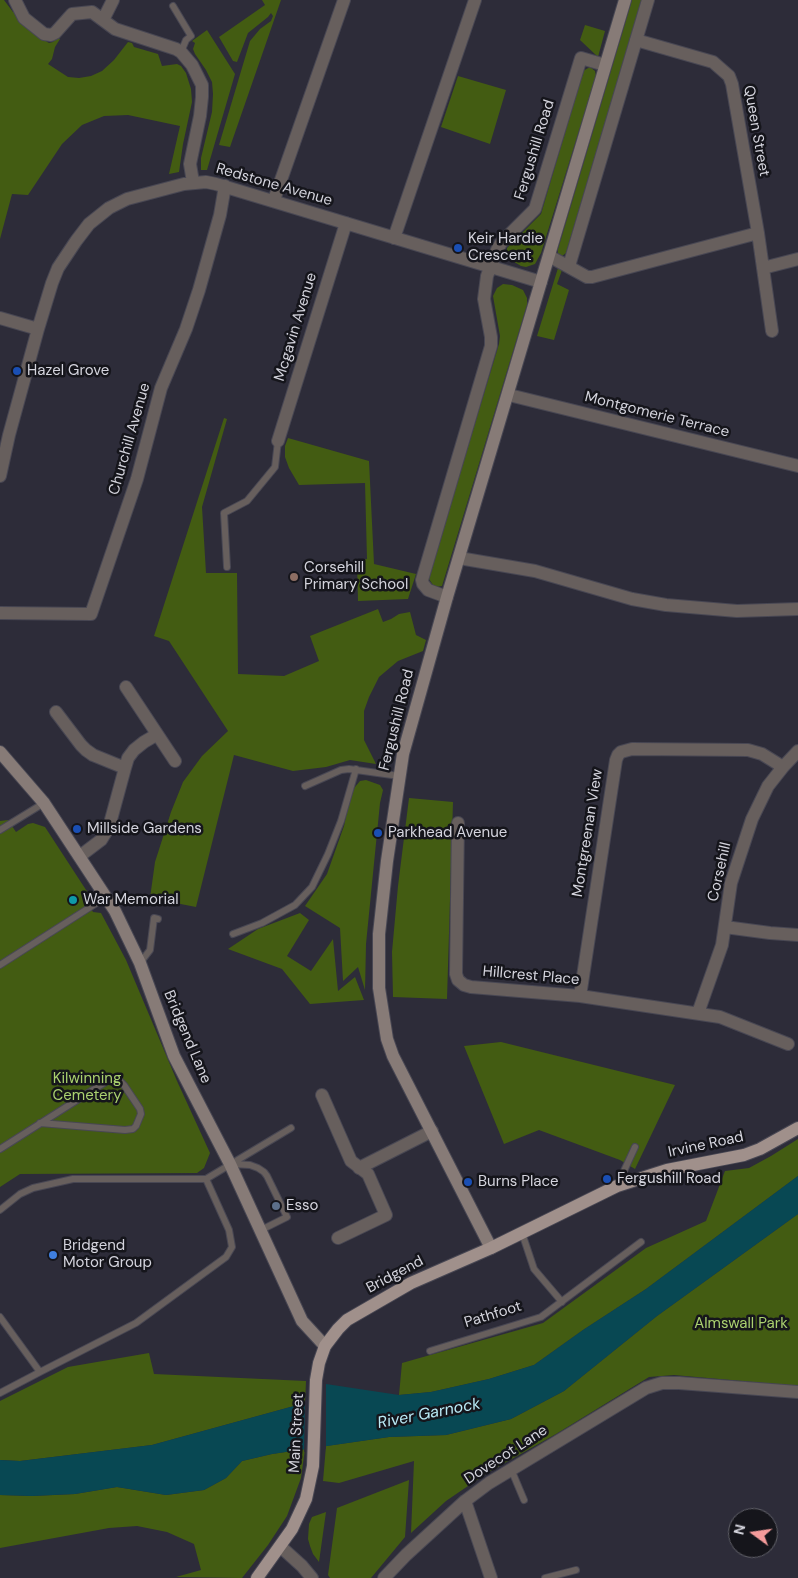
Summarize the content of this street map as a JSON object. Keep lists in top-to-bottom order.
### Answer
{
  "streets": {
    "main road": [
      "Fergushill Road",
      "Bridgend Lane",
      "Irvine Road",
      "Bridgend",
      "Main Street"
    ],
    "street": [
      "Queen Street",
      "Redstone Avenue",
      "Mcgavin Avenue",
      "Montgomerie Terrace",
      "Churchill Avenue",
      "Montgreenan View",
      "Corsehill",
      "Hillcrest Place",
      "Dovecot Lane"
    ],
    "lane": ["Pathfoot"]
  },
  "crossings": [
    ["Fergushill Road", "Redstone Avenue"],
    ["Fergushill Road", "Montgomerie Terrace"],
    ["Fergushill Road", "Bridgend"],
    ["Redstone Avenue", "Mcgavin Avenue"],
    ["Redstone Avenue", "Churchill Avenue"],
    ["Montgreenan View", "Corsehill"],
    ["Montgreenan View", "Hillcrest Place"],
    ["Corsehill", "Hillcrest Place"],
    ["Bridgend Lane", "Bridgend"],
    ["Bridgend Lane", "Main Street"],
    ["Bridgend", "Main Street"]
  ],
  "water": ["River Garnock"],
  "parks": ["Kilwinning Cemetery", "Almswall Park"],
  "places": [
    "Keir Hardie Crescent",
    "Hazel Grove",
    "Corsehill Primary School",
    "Millside Gardens",
    "Parkhead Avenue",
    "War Memorial",
    "Fergushill Road",
    "Burns Place",
    "Esso",
    "Bridgend Motor Group"
  ],
  "north": "left"
}
